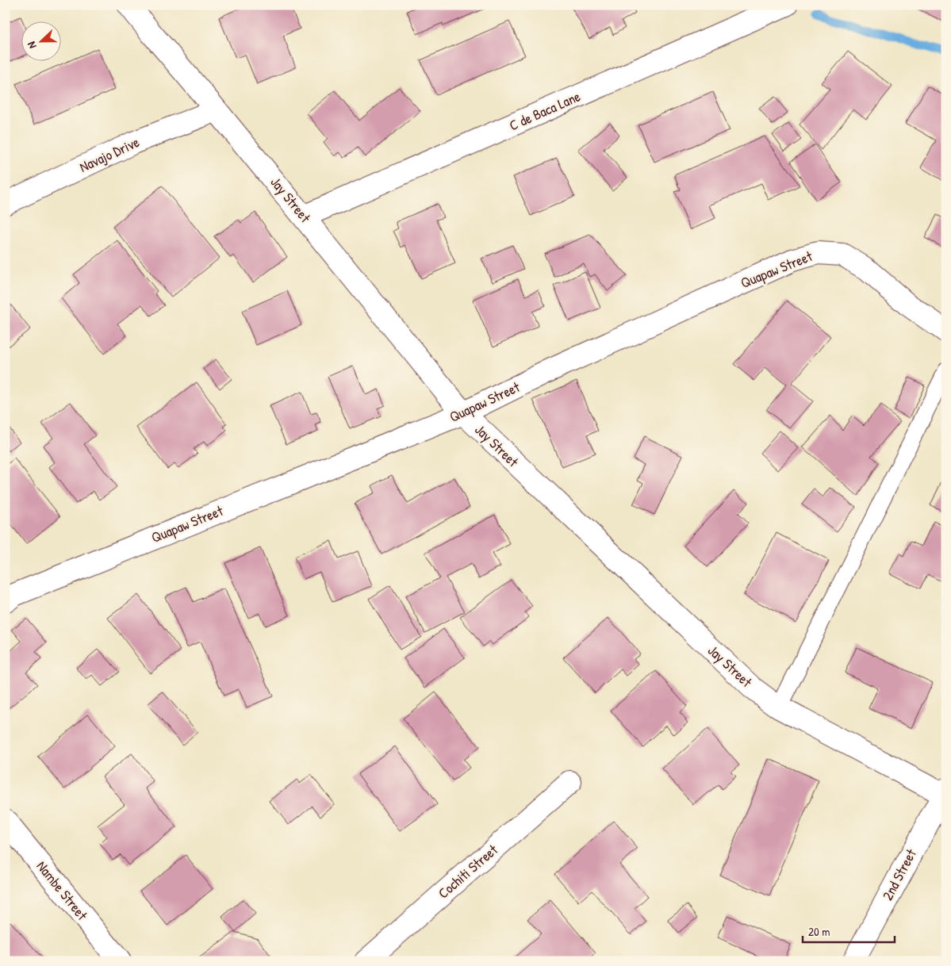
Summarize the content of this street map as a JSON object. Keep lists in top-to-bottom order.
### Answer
{
  "streets": {
    "street": [
      "C de Baca Lane",
      "Navajo Drive",
      "Jay Street",
      "Quapaw Street",
      "Cochiti Street",
      "2nd Street",
      "Nambe Street"
    ]
  },
  "crossings": [
    ["C de Baca Lane", "Jay Street"],
    ["Navajo Drive", "Jay Street"],
    ["Jay Street", "Quapaw Street"],
    ["Jay Street", "2nd Street"]
  ],
  "scale_bar": "20 m",
  "north": "left"
}
